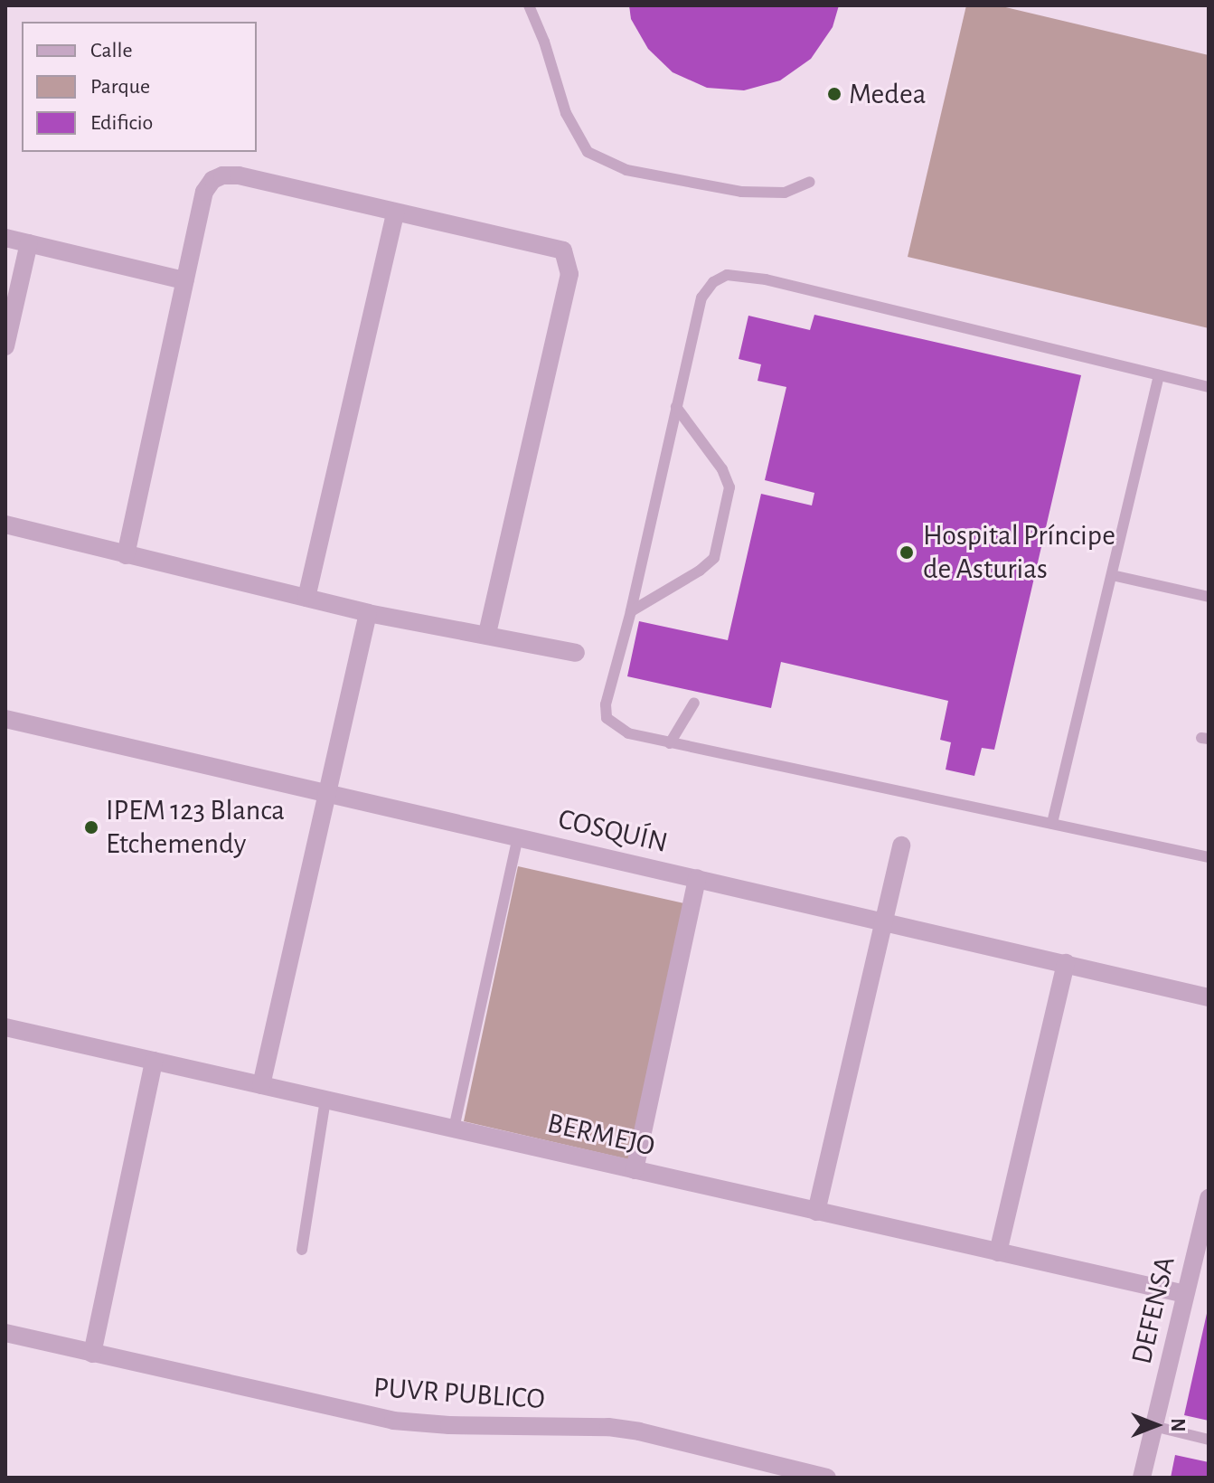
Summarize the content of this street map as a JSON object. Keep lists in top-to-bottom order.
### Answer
{
  "streets": {
    "street": [
      "COSQUÍN",
      "BERMEJO",
      "DEFENSA",
      "PUVR PUBLICO"
    ]
  },
  "crossings": [
    ["BERMEJO", "DEFENSA"]
  ],
  "places": ["Medea", "Hospital Príncipe de Asturias", "IPEM 123 Blanca Etchemendy"],
  "legend": ["Calle", "Parque", "Edificio"],
  "north": "right"
}
